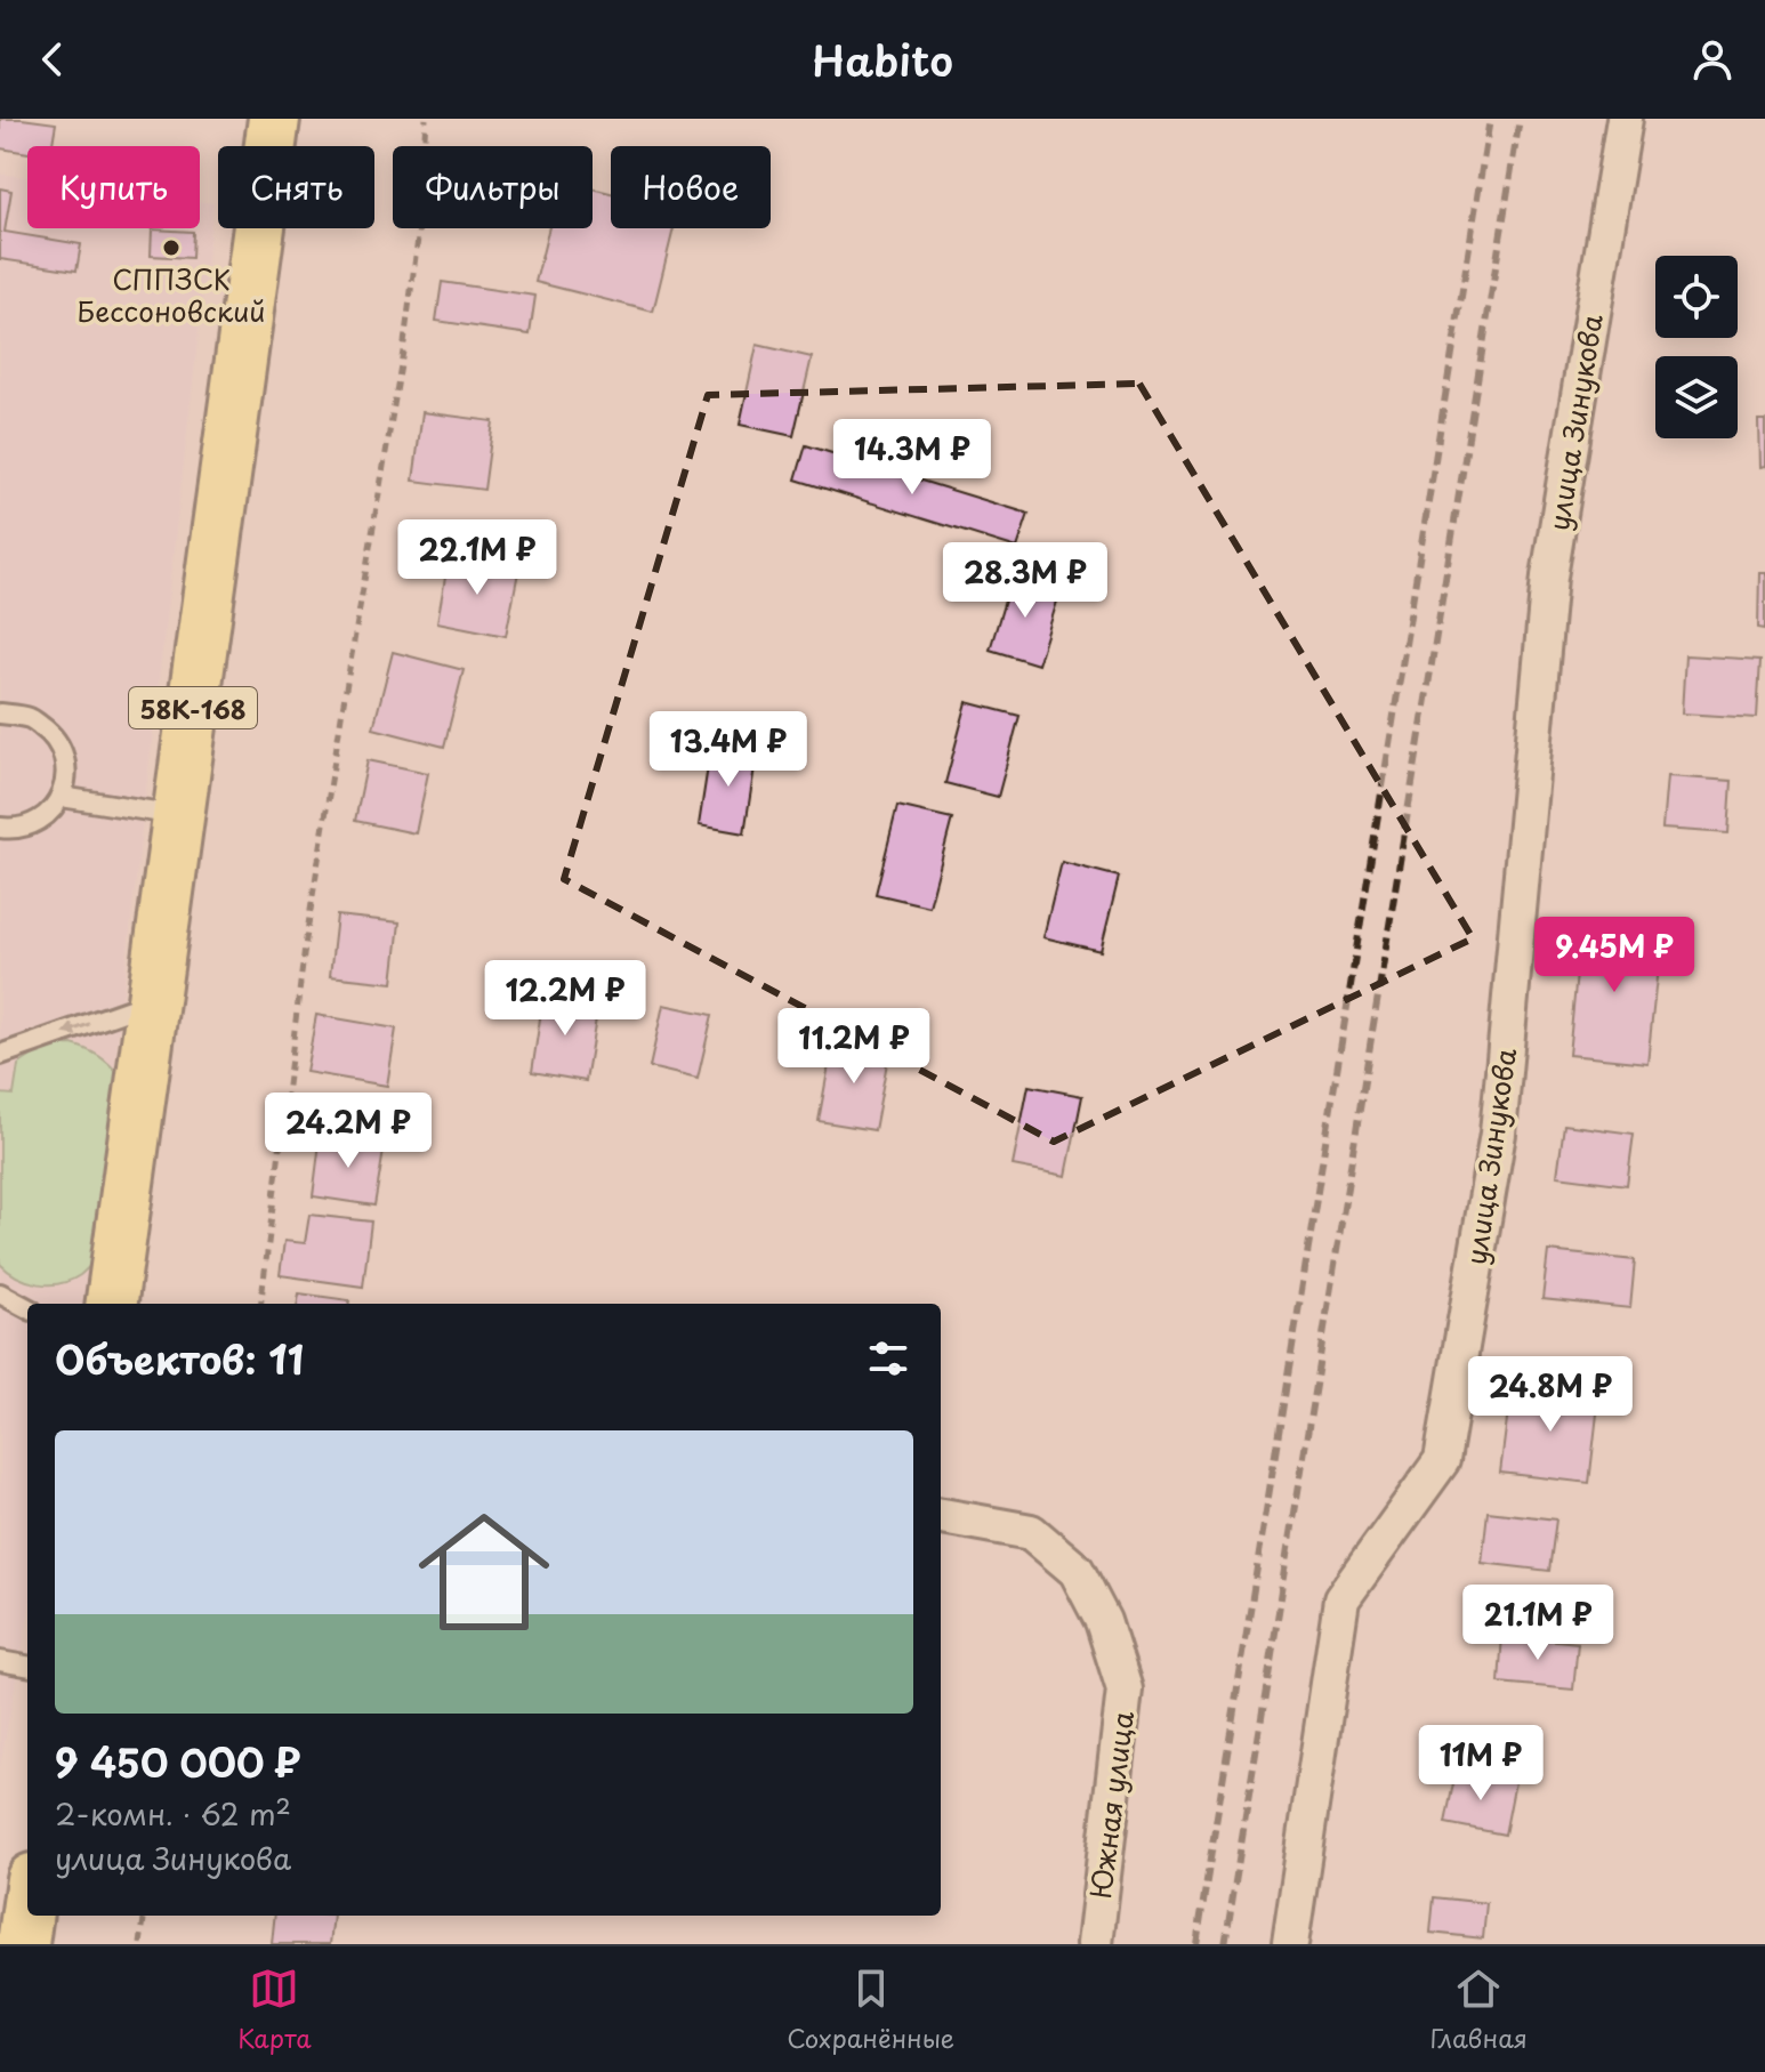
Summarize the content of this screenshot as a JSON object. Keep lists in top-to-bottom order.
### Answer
{
  "streets": {
    "main road": ["58К-168"],
    "street": ["улица Зинукова", "Южная улица"]
  },
  "places": ["СППЗСК Бессоновский"],
  "page": {
    "header": "Habito",
    "chip": [
      "Купить",
      "Снять",
      "Фильтры",
      "Новое"
    ],
    "price": [
      "14.3M ₽",
      "22.1M ₽",
      "28.3M ₽",
      "13.4M ₽",
      "9.45M ₽",
      "12.2M ₽",
      "11.2M ₽",
      "24.2M ₽",
      "24.8M ₽",
      "21.1M ₽",
      "11M ₽"
    ],
    "heading": "Объектов: 11",
    "list": [
      {
        "name": "9 450 000 ₽",
        "note": "2-комн. · 62 m² · улица Зинукова"
      }
    ],
    "tabs": ["Карта", "Сохранённые", "Главная"]
  }
}
